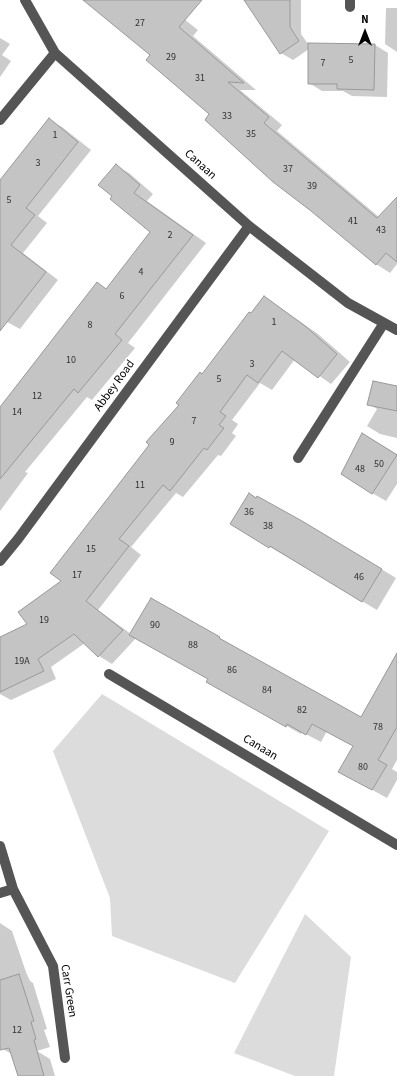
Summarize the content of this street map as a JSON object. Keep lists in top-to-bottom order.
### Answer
{
  "streets": {
    "street": ["Canaan", "Abbey Road", "Carr Green"]
  },
  "crossings": [
    ["Canaan", "Abbey Road"]
  ],
  "house_numbers": [
    "27",
    "29",
    "5",
    "7",
    "31",
    "33",
    "35",
    "1",
    "3",
    "37",
    "39",
    "5",
    "41",
    "43",
    "2",
    "4",
    "6",
    "1",
    "8",
    "10",
    "3",
    "5",
    "12",
    "14",
    "7",
    "9",
    "50",
    "48",
    "11",
    "36",
    "38",
    "15",
    "17",
    "46",
    "19",
    "90",
    "88",
    "19A",
    "86",
    "84",
    "82",
    "78",
    "80",
    "12"
  ],
  "north": "top"
}
